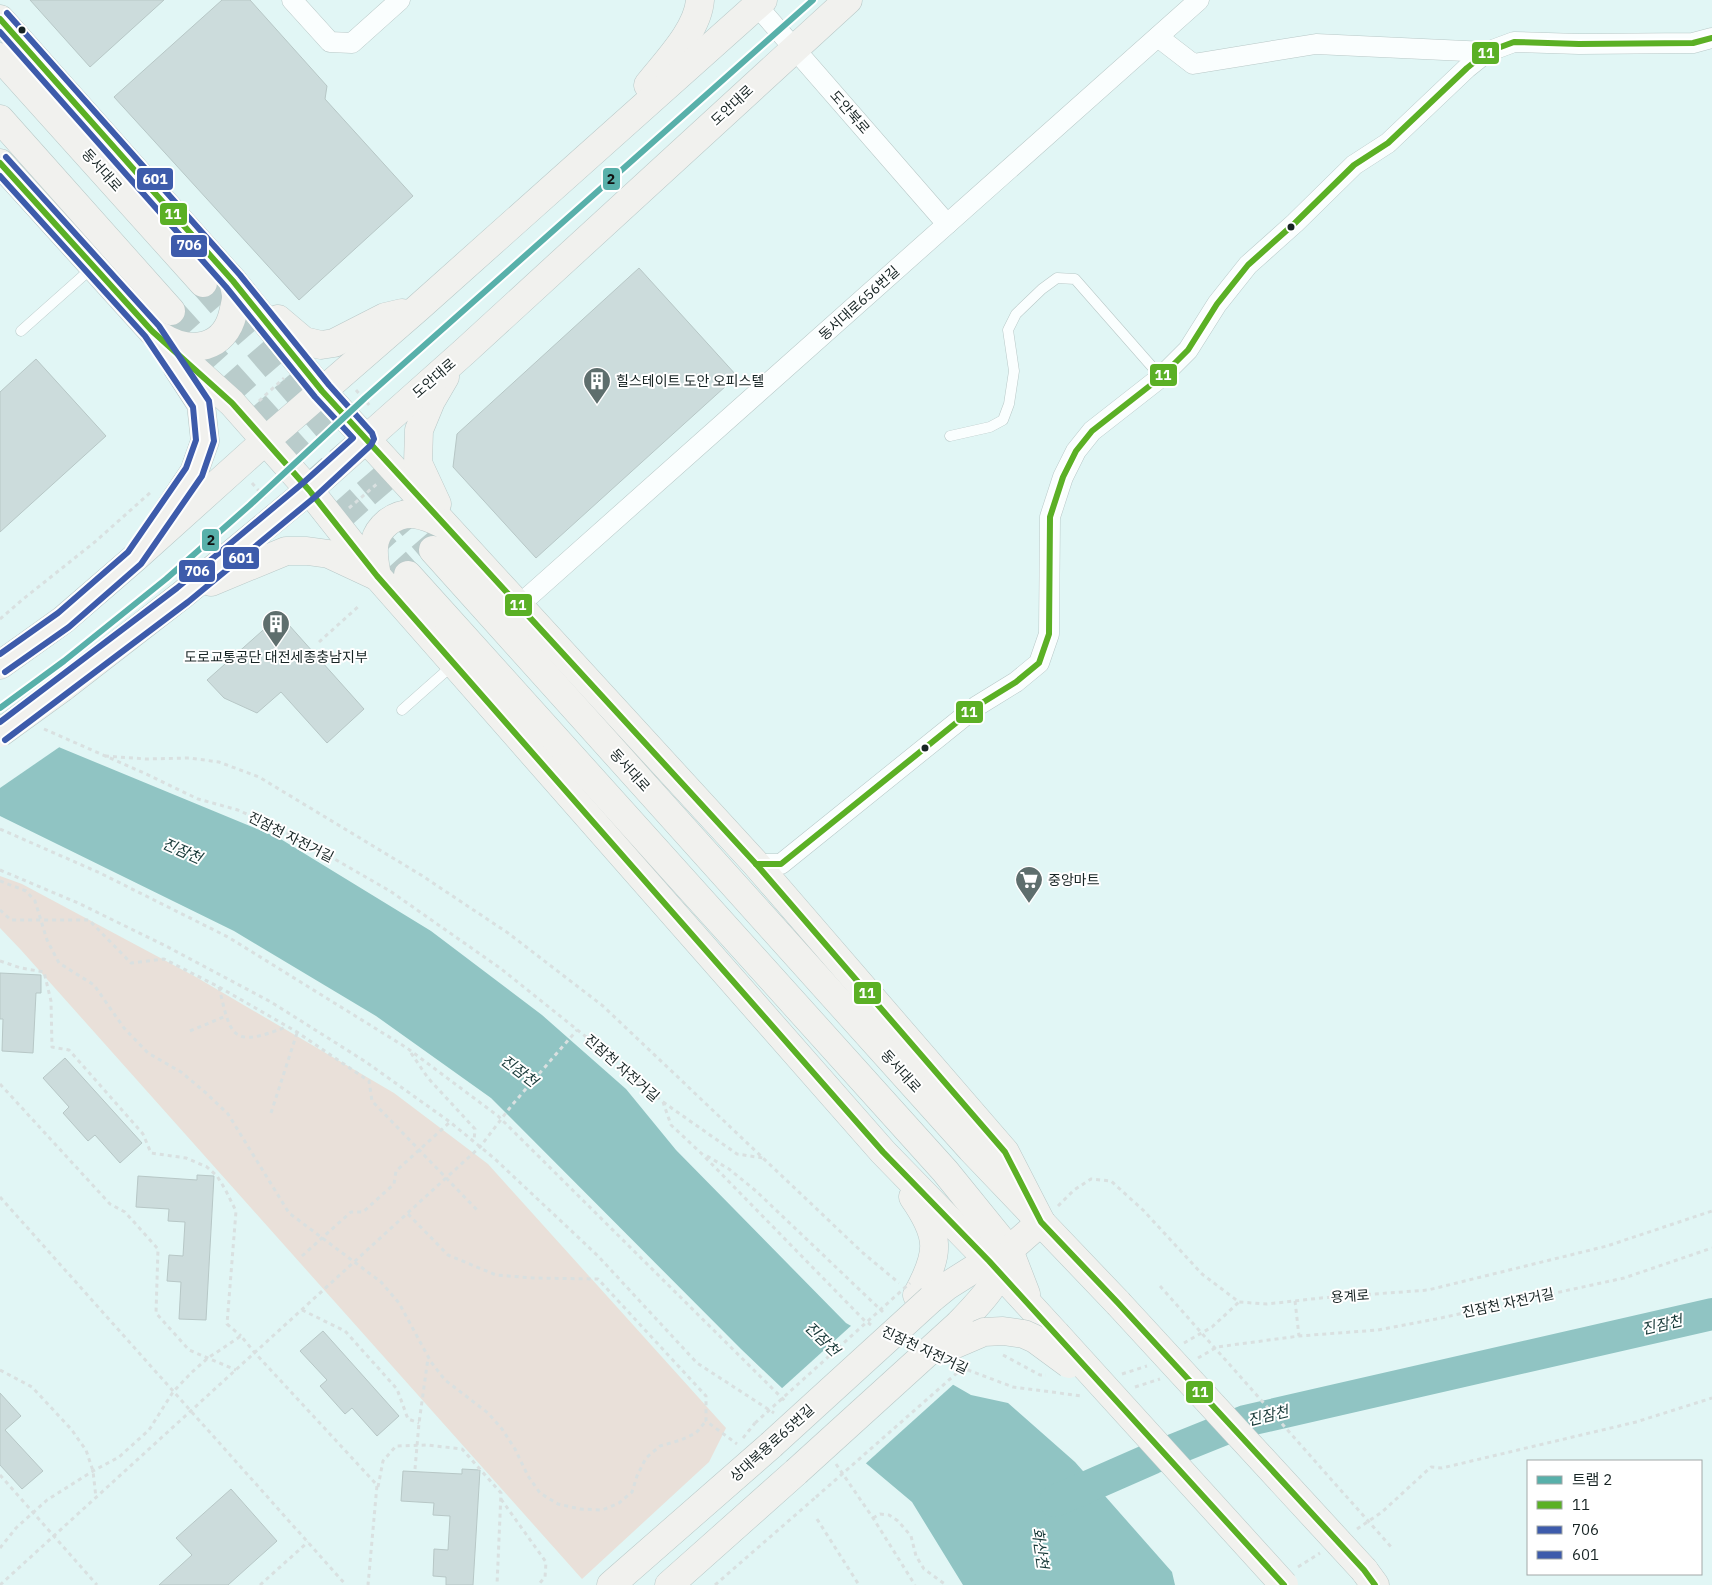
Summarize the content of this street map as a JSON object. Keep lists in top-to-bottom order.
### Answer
{
  "streets": {
    "street": [
      "도안대로",
      "도안북로",
      "동서대로",
      "동서대로656번길",
      "상대복용로65번길"
    ],
    "path": ["진잠천 자전거길", "용계로"]
  },
  "crossings": [
    ["도안대로", "도안북로"],
    ["도안북로", "동서대로656번길"]
  ],
  "water": ["진잠천", "화산천"],
  "places": {
    "building": ["힐스테이트 도안 오피스텔", "도로교통공단 대전세종충남지부"],
    "supermarket": ["중앙마트"]
  },
  "lines": [
    "tram line 2",
    "transit line 601",
    "transit line 11",
    "transit line 706"
  ],
  "legend": [
    "트램 2",
    "11",
    "706",
    "601"
  ]
}
